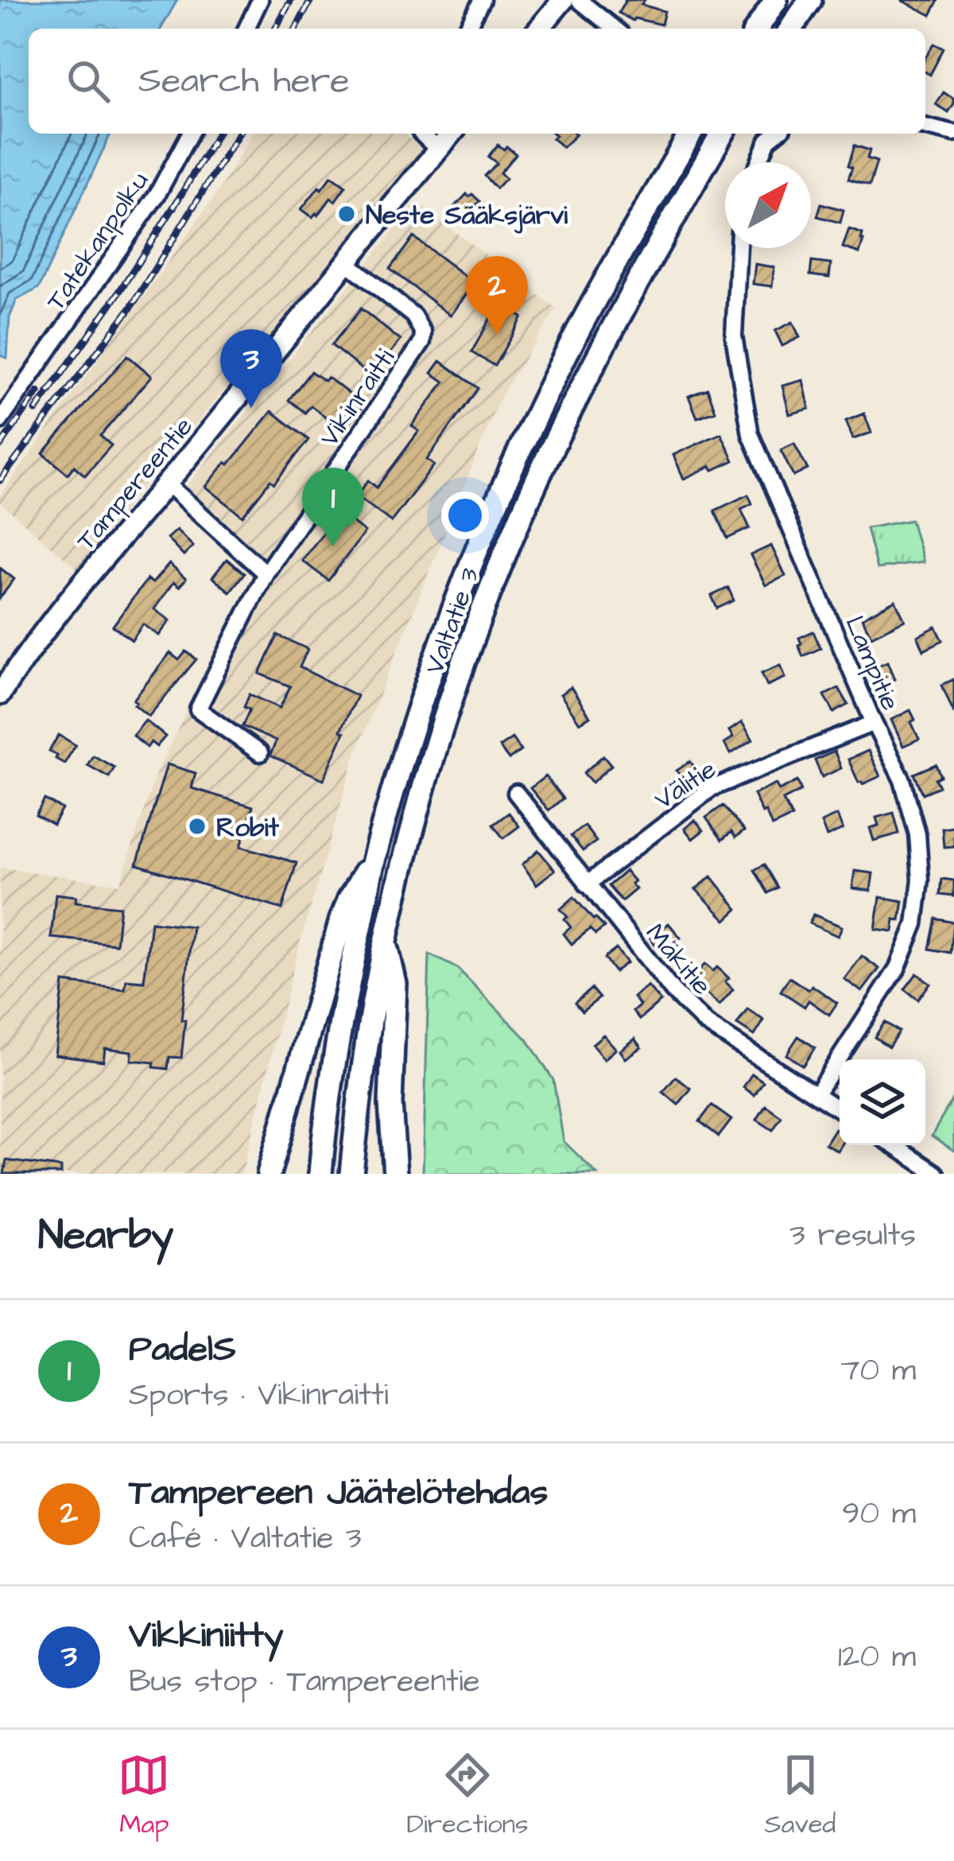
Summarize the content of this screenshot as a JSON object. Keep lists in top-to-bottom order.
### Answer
{
  "streets": {
    "highway": ["Valtatie 3"],
    "main road": ["Tampereentie"],
    "street": [
      "Tatekanpolku",
      "Vikinraitti",
      "Lampitie",
      "Välitie",
      "Mäkitie"
    ]
  },
  "crossings": [
    ["Vikinraitti", "Tampereentie"],
    ["Lampitie", "Välitie"],
    ["Lampitie", "Mäkitie"],
    ["Välitie", "Mäkitie"]
  ],
  "places": ["Neste Sääksjärvi", "Robit"],
  "north": "top right",
  "page": {
    "search": "Search here",
    "pins": ["2", "3", "1"],
    "heading": ["Nearby", "3 results"],
    "list": [
      {
        "mark": "1",
        "name": "PadelS",
        "note": "Sports · Vikinraitti",
        "value": "70 m"
      },
      {
        "mark": "2",
        "name": "Tampereen Jäätelötehdas",
        "note": "Café · Valtatie 3",
        "value": "90 m"
      },
      {
        "mark": "3",
        "name": "Vikkiniitty",
        "note": "Bus stop · Tampereentie",
        "value": "120 m"
      }
    ],
    "nav": ["Map", "Directions", "Saved"]
  }
}
